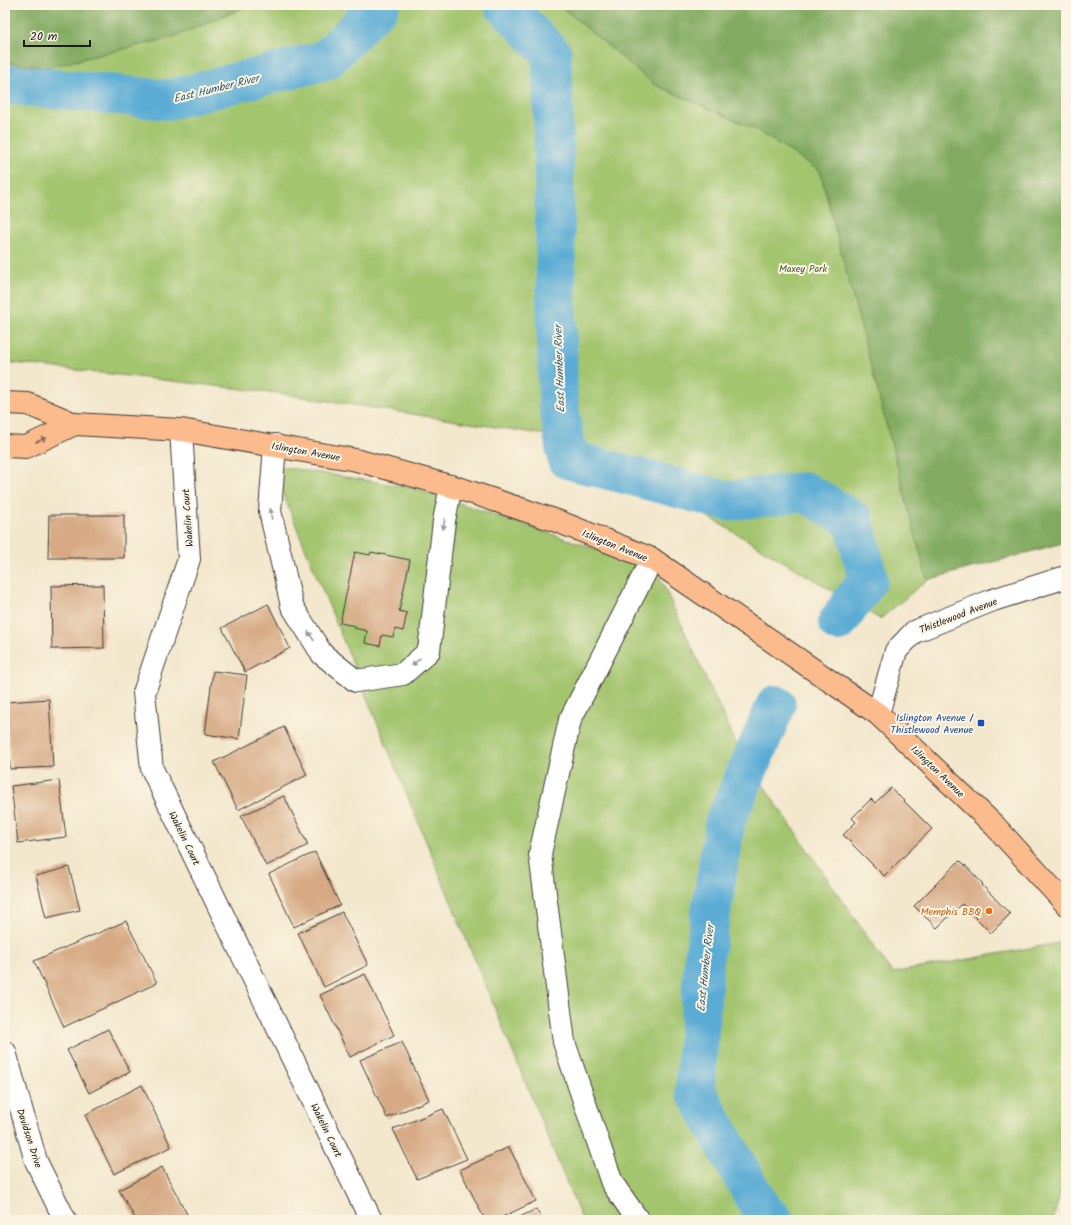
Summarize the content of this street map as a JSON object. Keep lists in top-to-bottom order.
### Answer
{
  "streets": {
    "main road": ["Islington Avenue"],
    "street": ["Wakelin Court", "Thistlewood Avenue", "Davidson Drive"]
  },
  "crossings": [
    ["Islington Avenue", "Wakelin Court"],
    ["Islington Avenue", "Thistlewood Avenue"]
  ],
  "water": ["East Humber River"],
  "parks": ["Maxey Park"],
  "places": {
    "transit": ["Islington Avenue / Thistlewood Avenue"],
    "other": ["Memphis BBQ"]
  },
  "scale_bar": "20 m"
}
